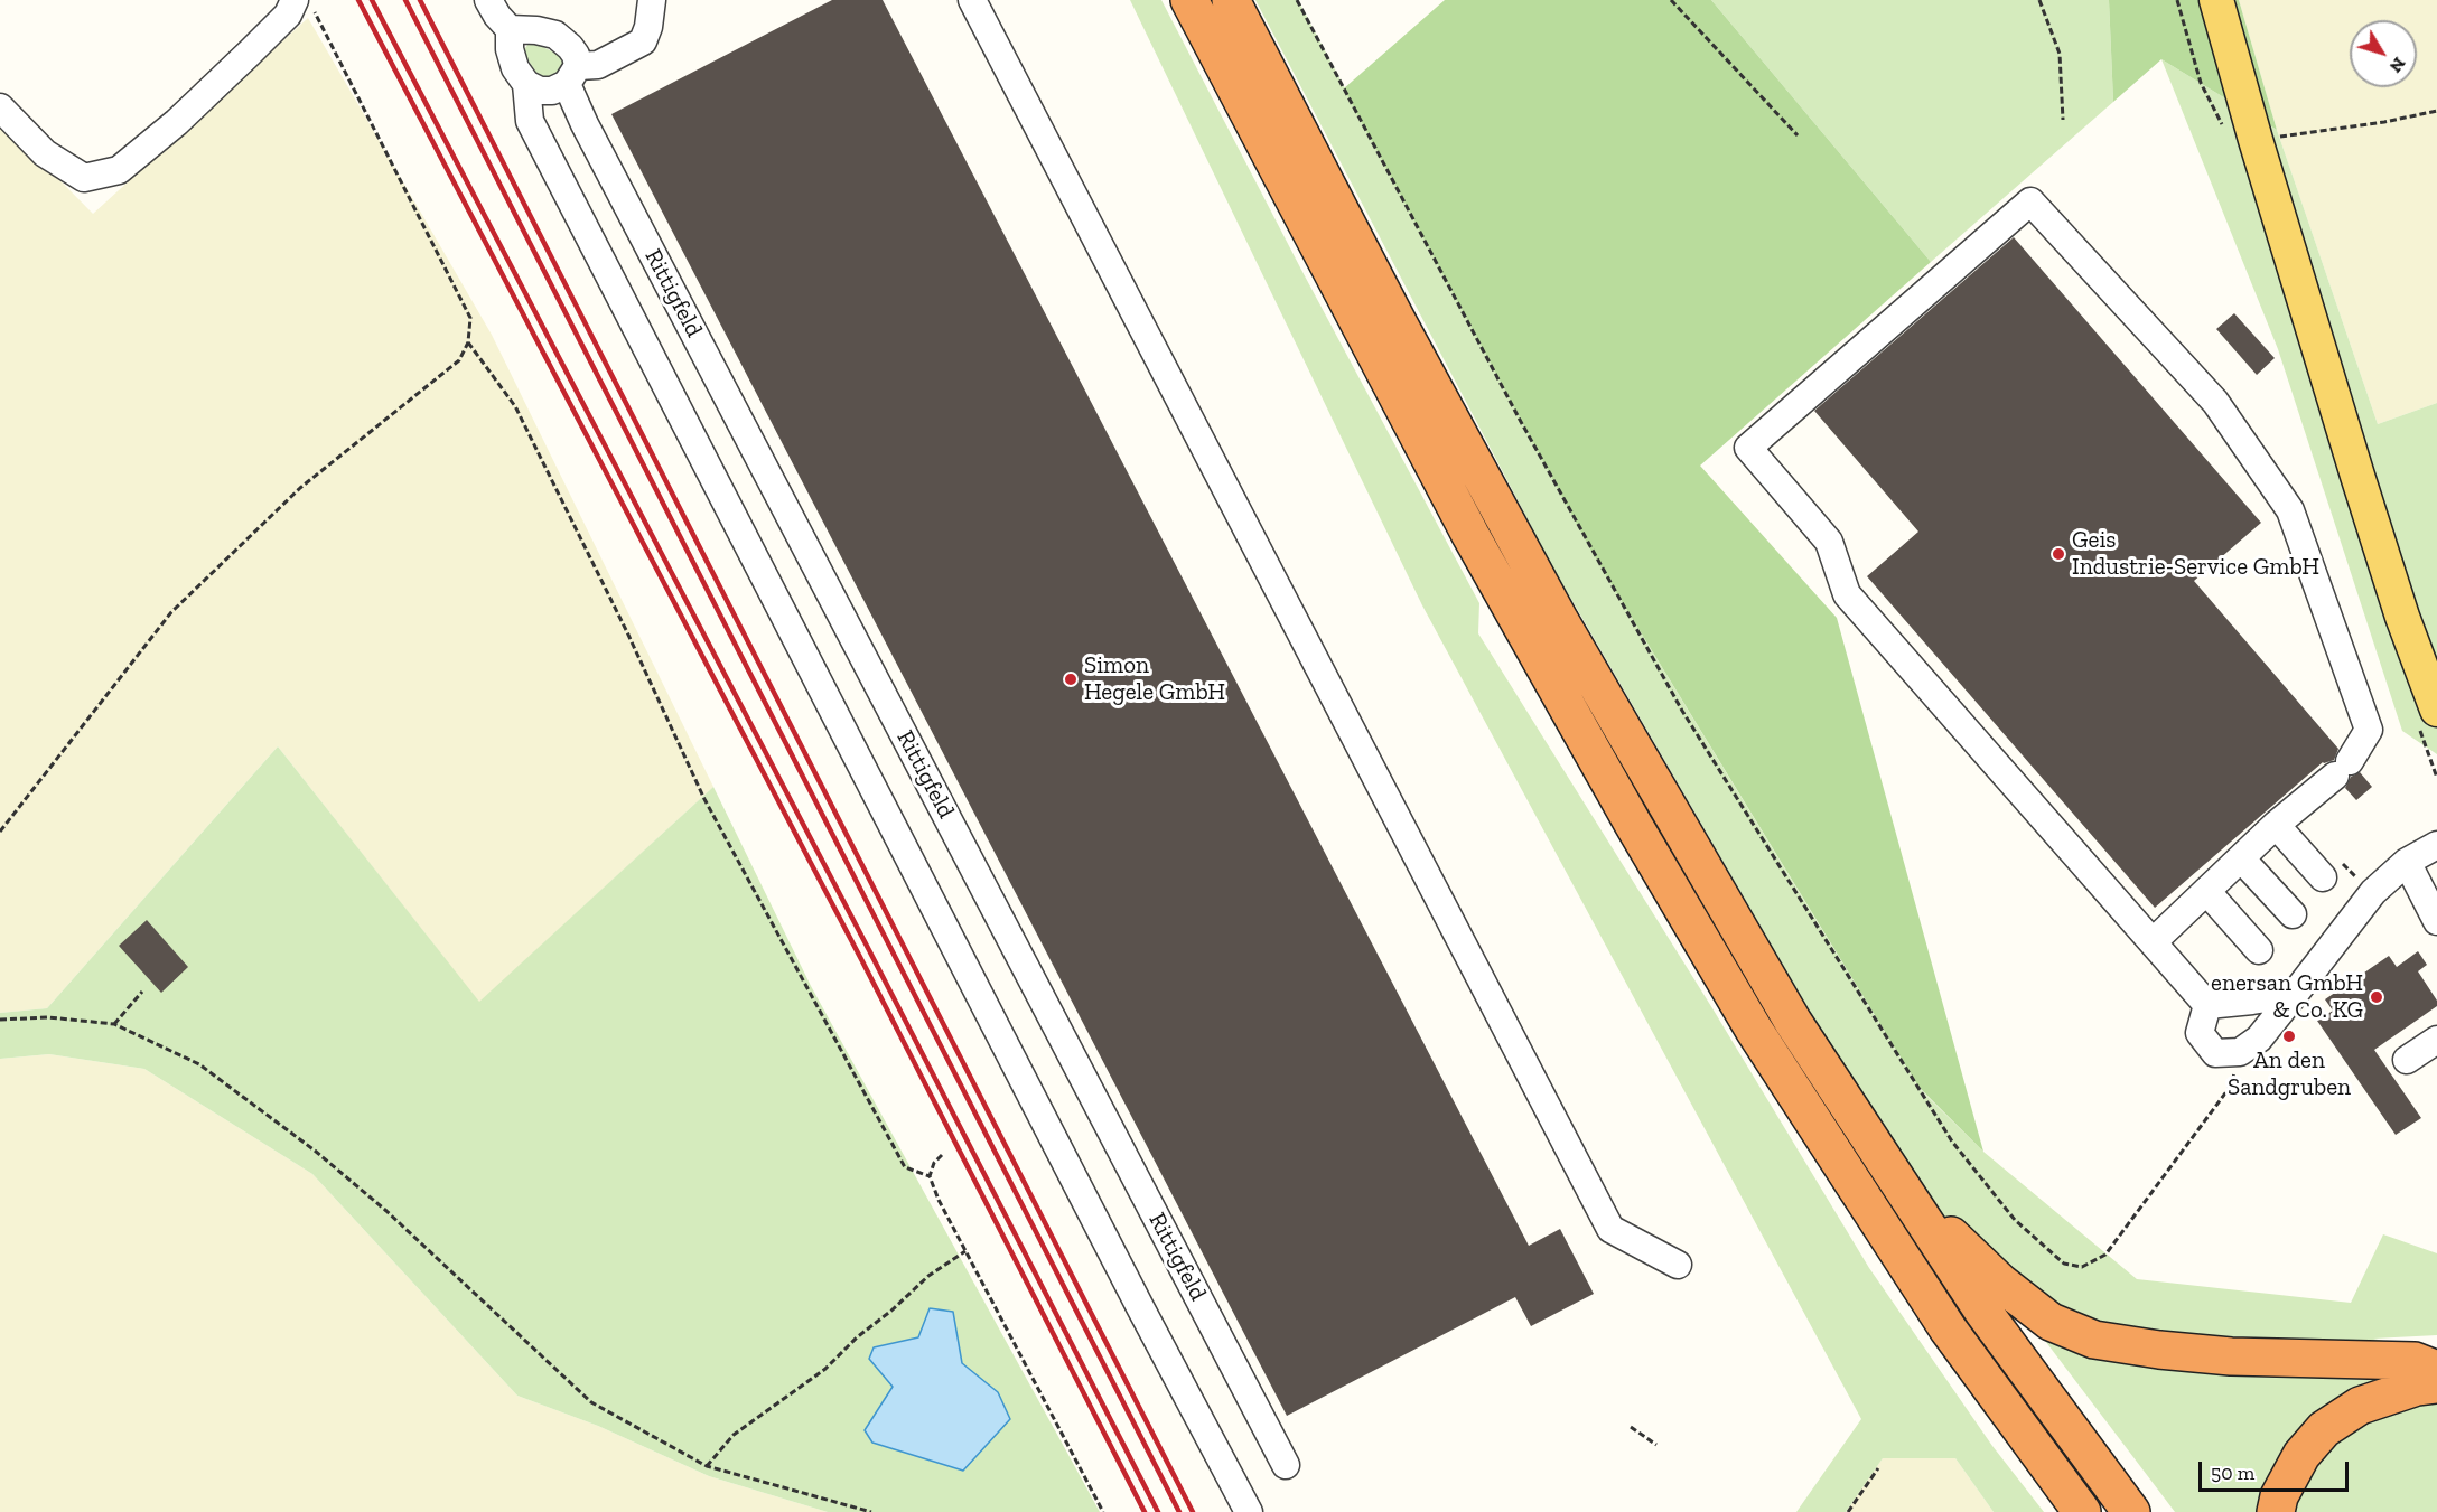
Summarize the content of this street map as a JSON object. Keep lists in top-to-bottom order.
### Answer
{
  "streets": {
    "street": ["Rittigfeld"]
  },
  "places": [
    "Geis Industrie-Service GmbH",
    "Simon Hegele GmbH",
    "enersan GmbH & Co. KG",
    "An den Sandgruben"
  ],
  "scale_bar": "50 m",
  "north": "bottom right"
}
